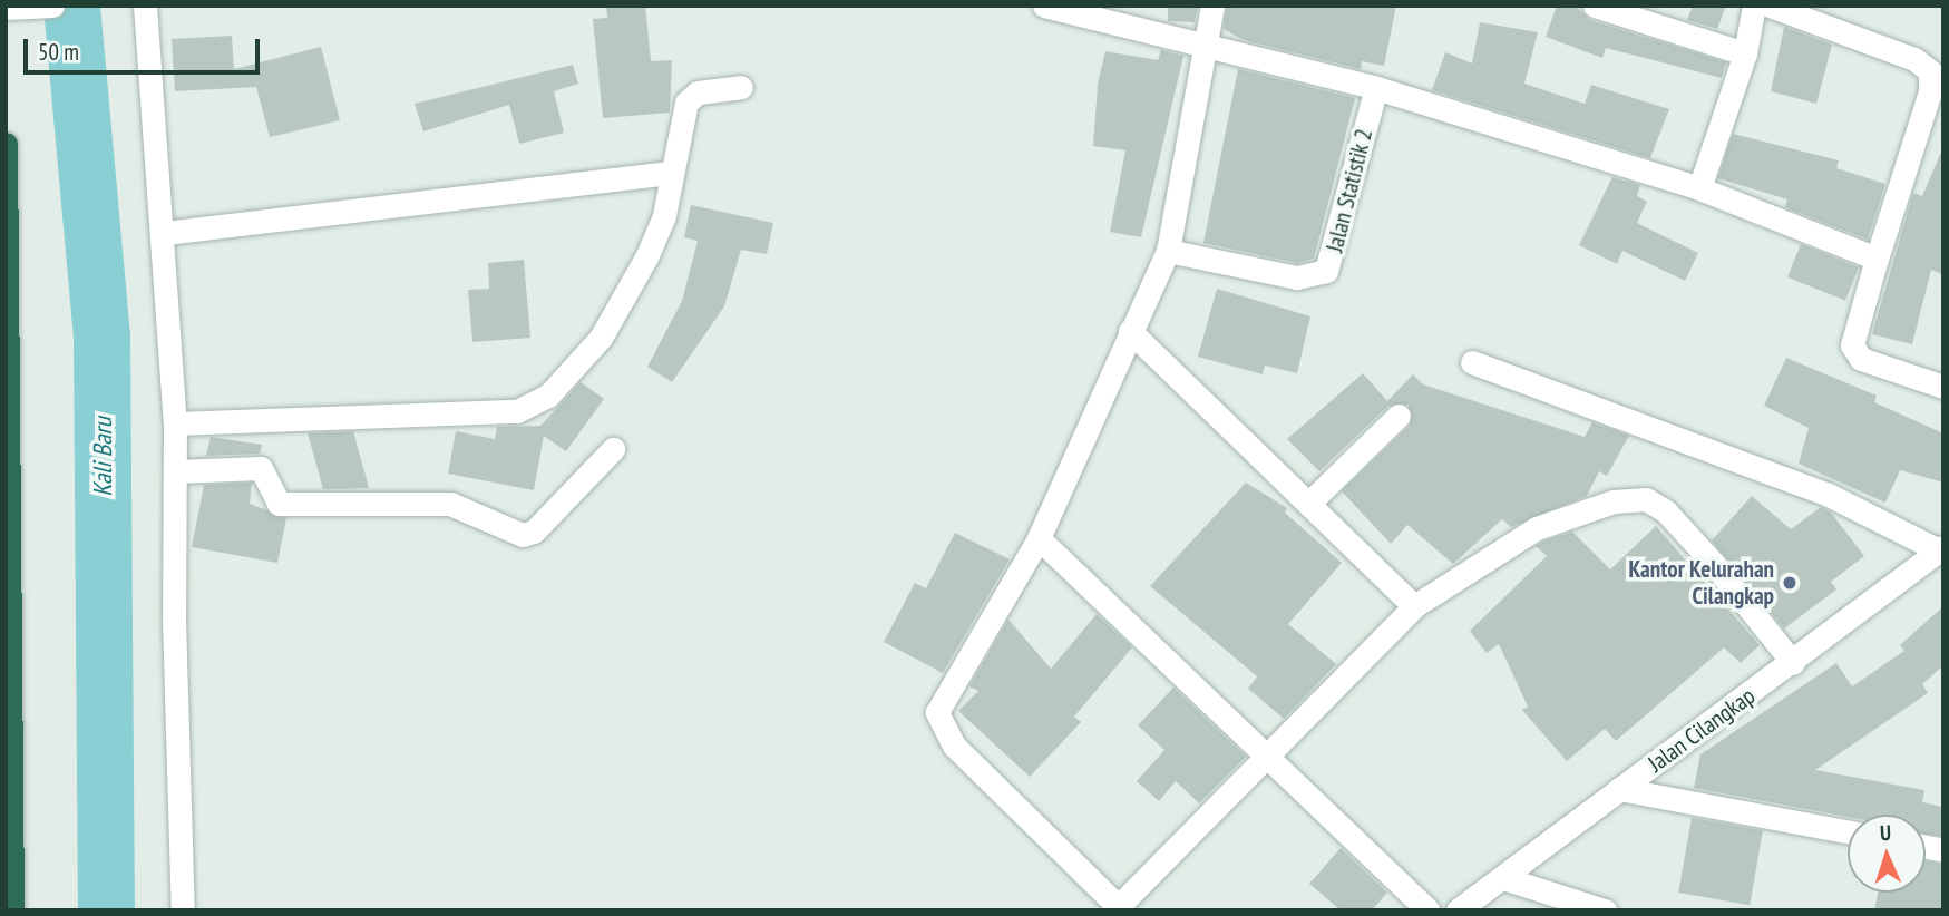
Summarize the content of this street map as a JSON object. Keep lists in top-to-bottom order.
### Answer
{
  "streets": {
    "street": ["Jalan Statistik 2", "Jalan Cilangkap"]
  },
  "water": ["Kali Baru"],
  "places": ["Kantor Kelurahan Cilangkap"],
  "scale_bar": "50 m",
  "north": "top"
}
